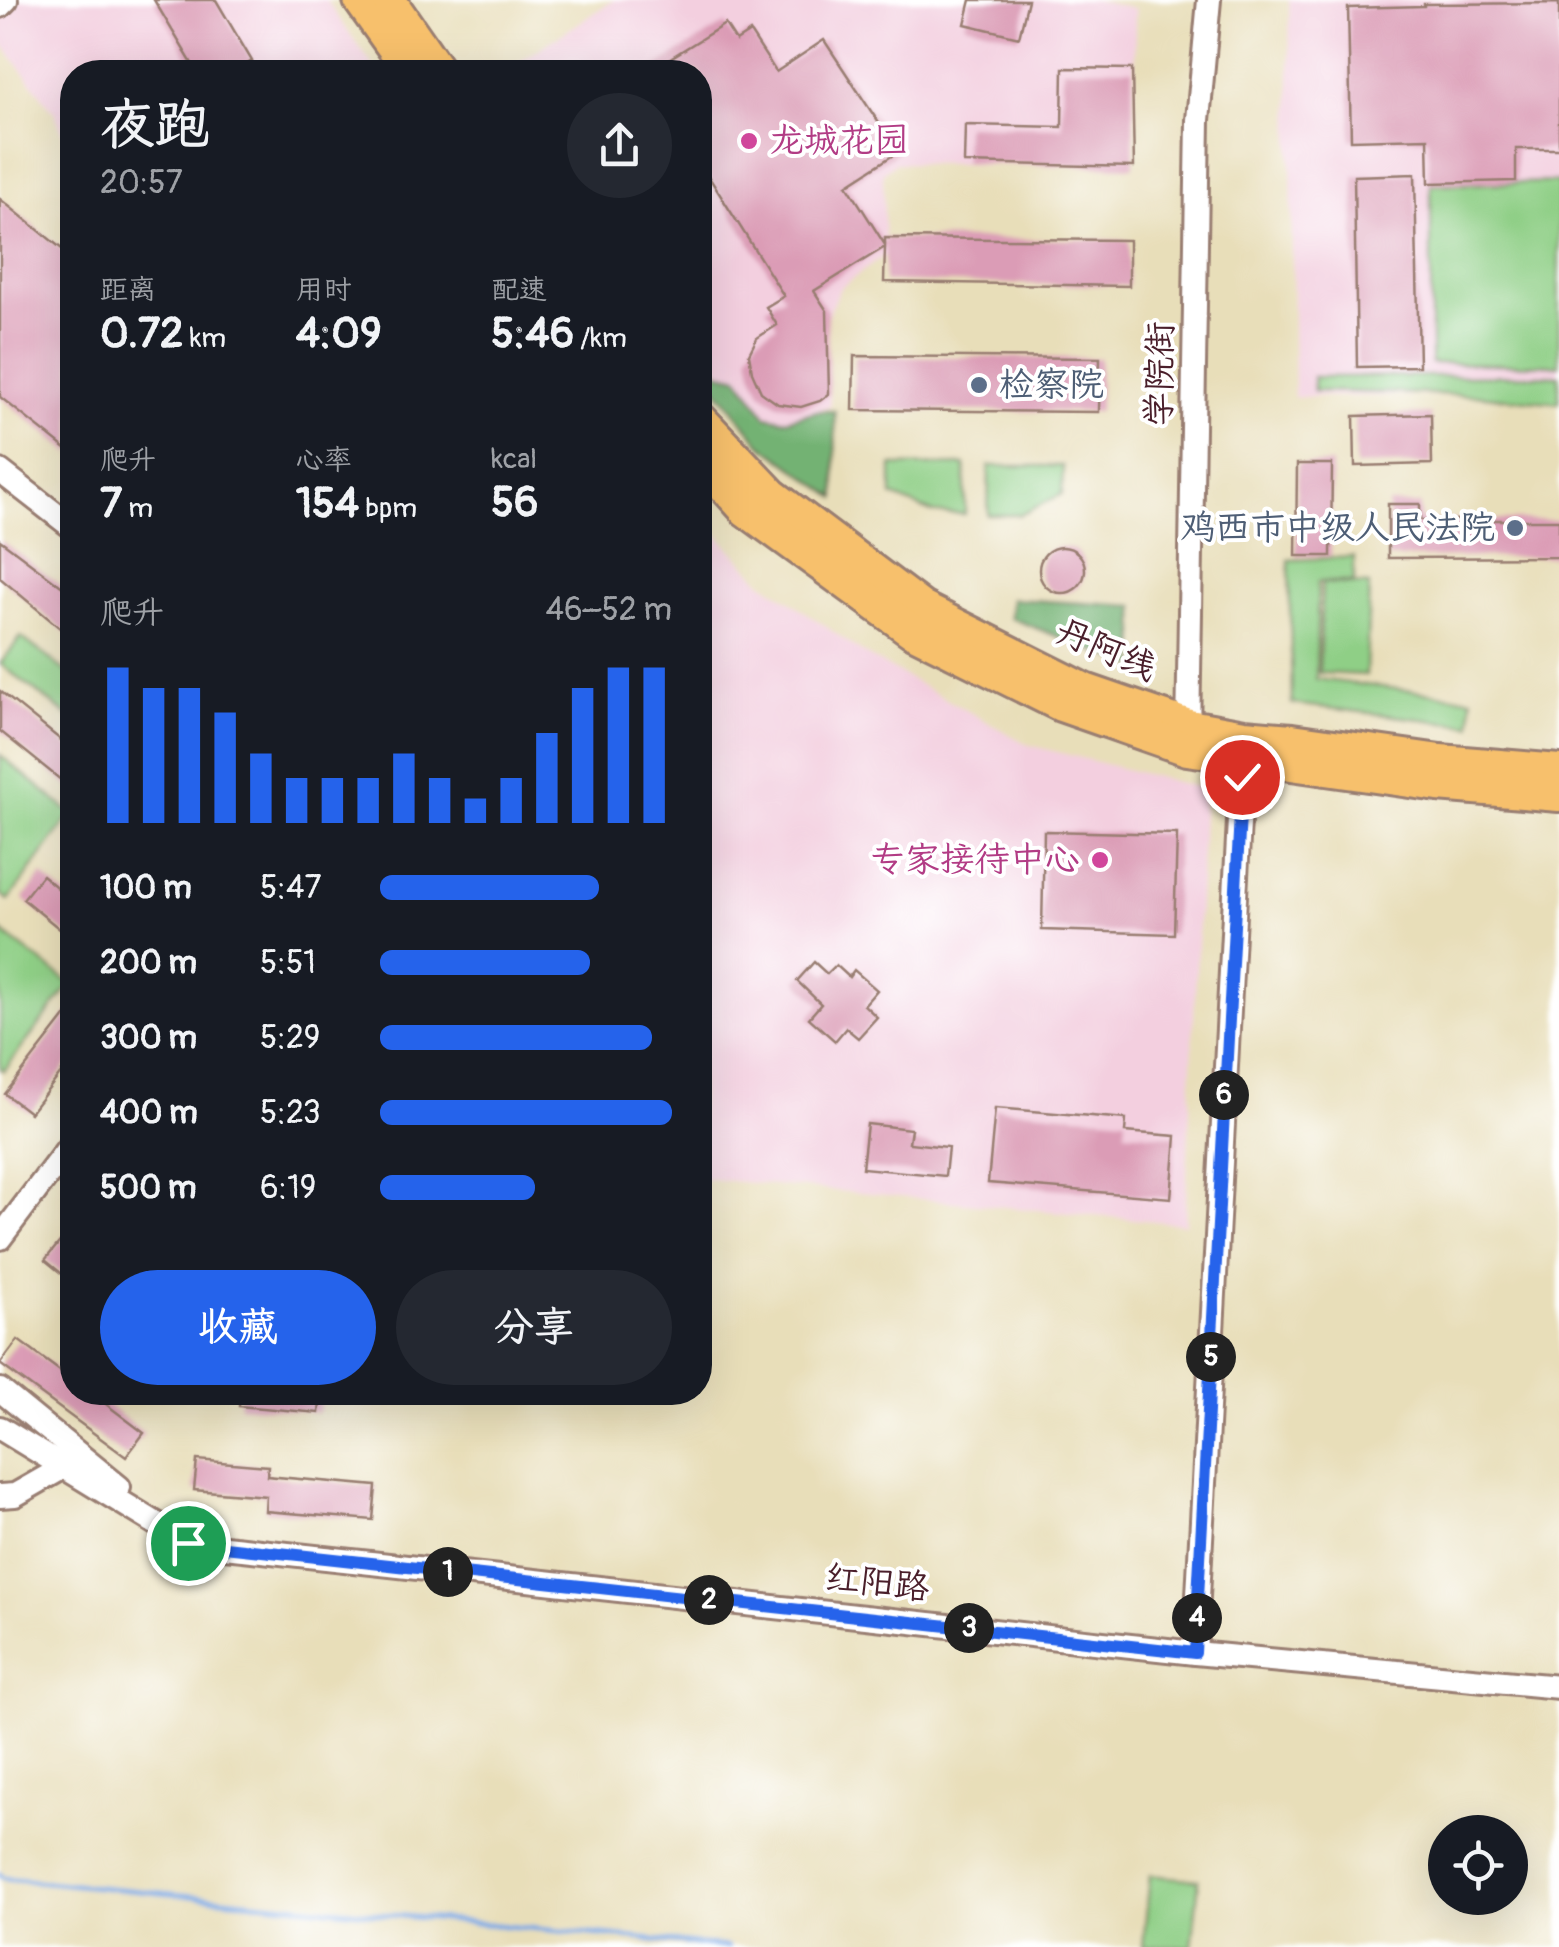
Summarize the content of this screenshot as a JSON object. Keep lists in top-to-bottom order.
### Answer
{
  "streets": {
    "highway": ["丹阿线"],
    "street": ["学院街", "红阳路"]
  },
  "crossings": [
    ["学院街", "丹阿线"]
  ],
  "places": [
    "龙城花园",
    "检察院",
    "鸡西市中级人民法院",
    "专家接待中心"
  ],
  "page": {
    "heading": ["夜跑", "20:57"],
    "stats": [
      ["距离", "0.72 km"],
      ["用时", "4:09"],
      ["配速", "5:46 /km"],
      ["爬升", "7 m"],
      ["心率", "154 bpm"],
      ["kcal", "56"]
    ],
    "chart": ["爬升", "46–52 m"],
    "list": [
      {
        "name": "100 m",
        "note": "5:47"
      },
      {
        "name": "200 m",
        "note": "5:51"
      },
      {
        "name": "300 m",
        "note": "5:29"
      },
      {
        "name": "400 m",
        "note": "5:23"
      },
      {
        "name": "500 m",
        "note": "6:19"
      }
    ],
    "pins": [
      "6",
      "5",
      "1",
      "2",
      "4",
      "3"
    ],
    "buttons": ["收藏", "分享"]
  }
}
